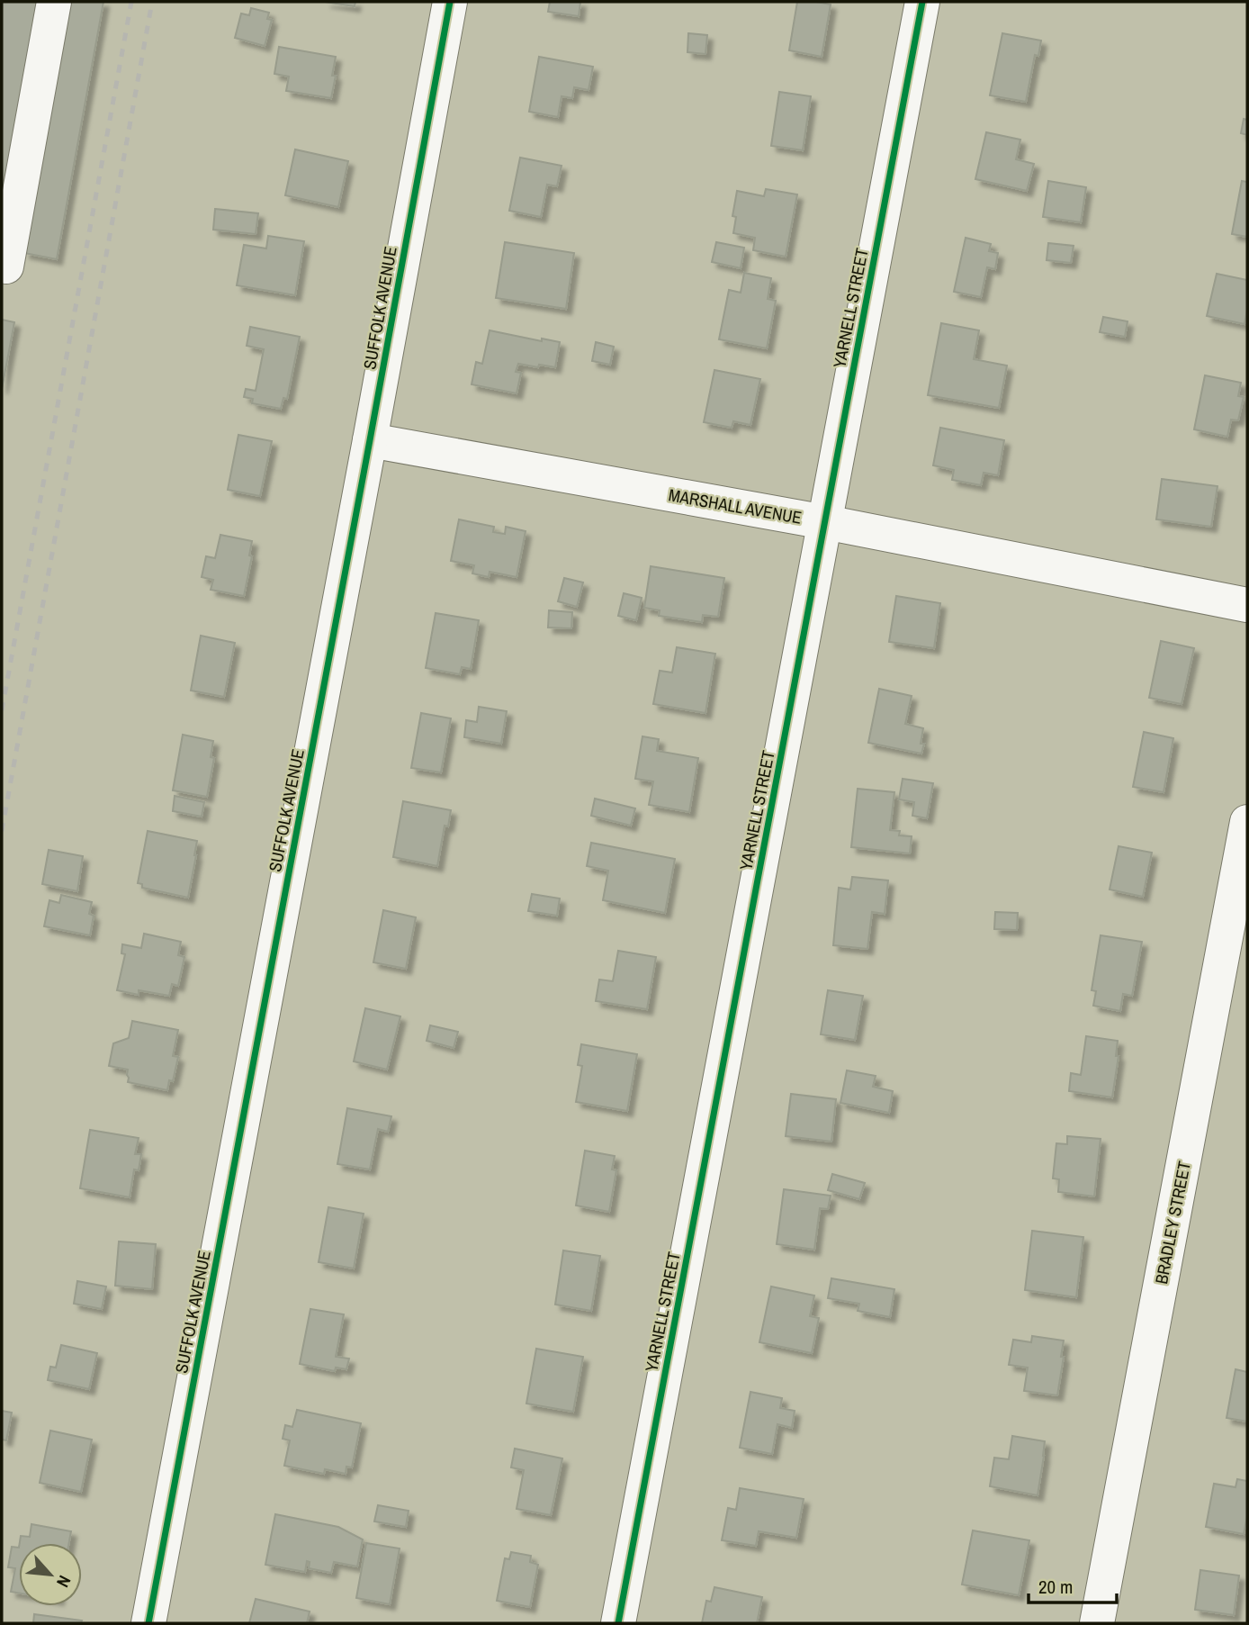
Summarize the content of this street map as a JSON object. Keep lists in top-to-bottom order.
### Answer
{
  "streets": {
    "street": [
      "SUFFOLK AVENUE",
      "YARNELL STREET",
      "MARSHALL AVENUE",
      "BRADLEY STREET"
    ]
  },
  "crossings": [
    ["SUFFOLK AVENUE", "MARSHALL AVENUE"],
    ["YARNELL STREET", "MARSHALL AVENUE"]
  ],
  "scale_bar": "20 m",
  "north": "bottom right"
}
